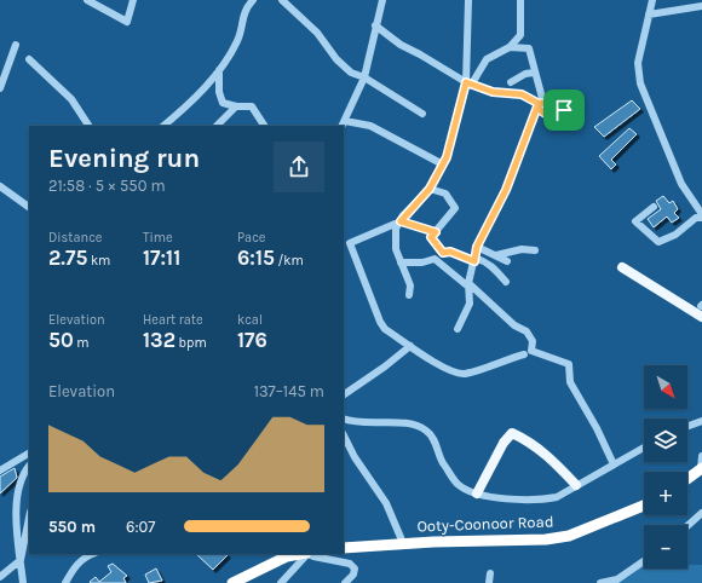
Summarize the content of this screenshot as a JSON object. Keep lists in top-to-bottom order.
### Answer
{
  "streets": {
    "highway": ["Ooty-Coonoor Road"]
  },
  "north": "bottom right",
  "page": {
    "heading": ["Evening run", "21:58 · 5 × 550 m"],
    "stats": [
      ["Distance", "2.75 km"],
      ["Time", "17:11"],
      ["Pace", "6:15 /km"],
      ["Elevation", "50 m"],
      ["Heart rate", "132 bpm"],
      ["kcal", "176"]
    ],
    "map_buttons": ["+", "−"],
    "chart": ["Elevation", "137–145 m"],
    "list": [
      {
        "name": "550 m",
        "note": "6:07"
      }
    ]
  }
}
